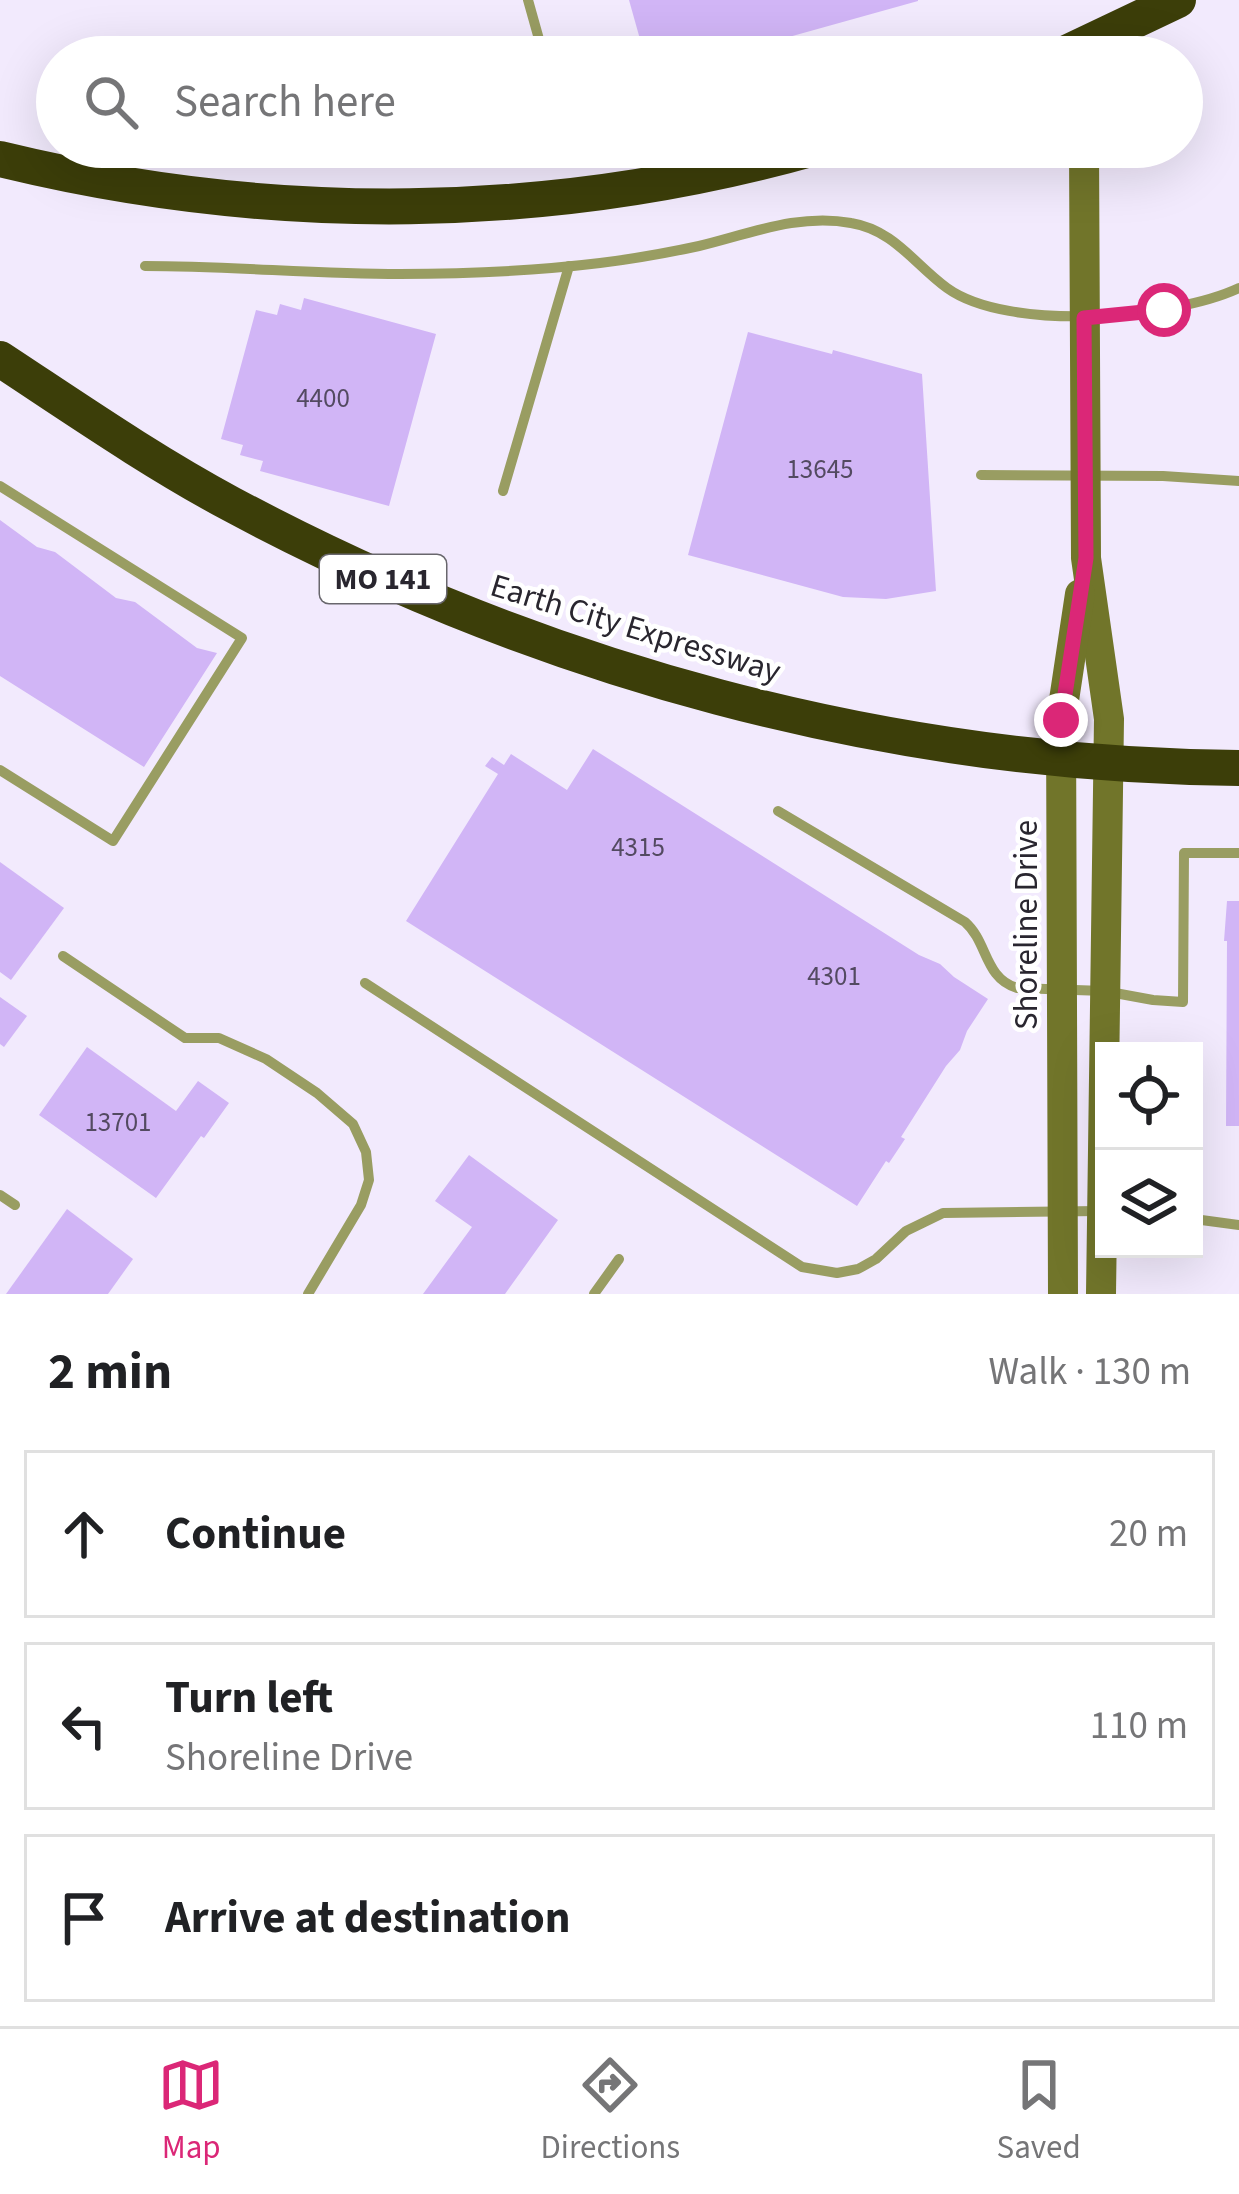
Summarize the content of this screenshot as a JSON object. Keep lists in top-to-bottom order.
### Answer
{
  "streets": {
    "highway": ["MO 141", "Earth City Expressway"],
    "street": ["Shoreline Drive"]
  },
  "crossings": [
    ["Earth City Expressway", "Shoreline Drive"]
  ],
  "house_numbers": [
    "4400",
    "13645",
    "4315",
    "4301",
    "13701"
  ],
  "page": {
    "search": "Search here",
    "heading": ["2 min", "Walk · 130 m"],
    "list": [
      ["Continue", "20 m"],
      ["Turn left", "Shoreline Drive", "110 m"],
      "Arrive at destination"
    ],
    "nav": ["Map", "Directions", "Saved"]
  }
}
